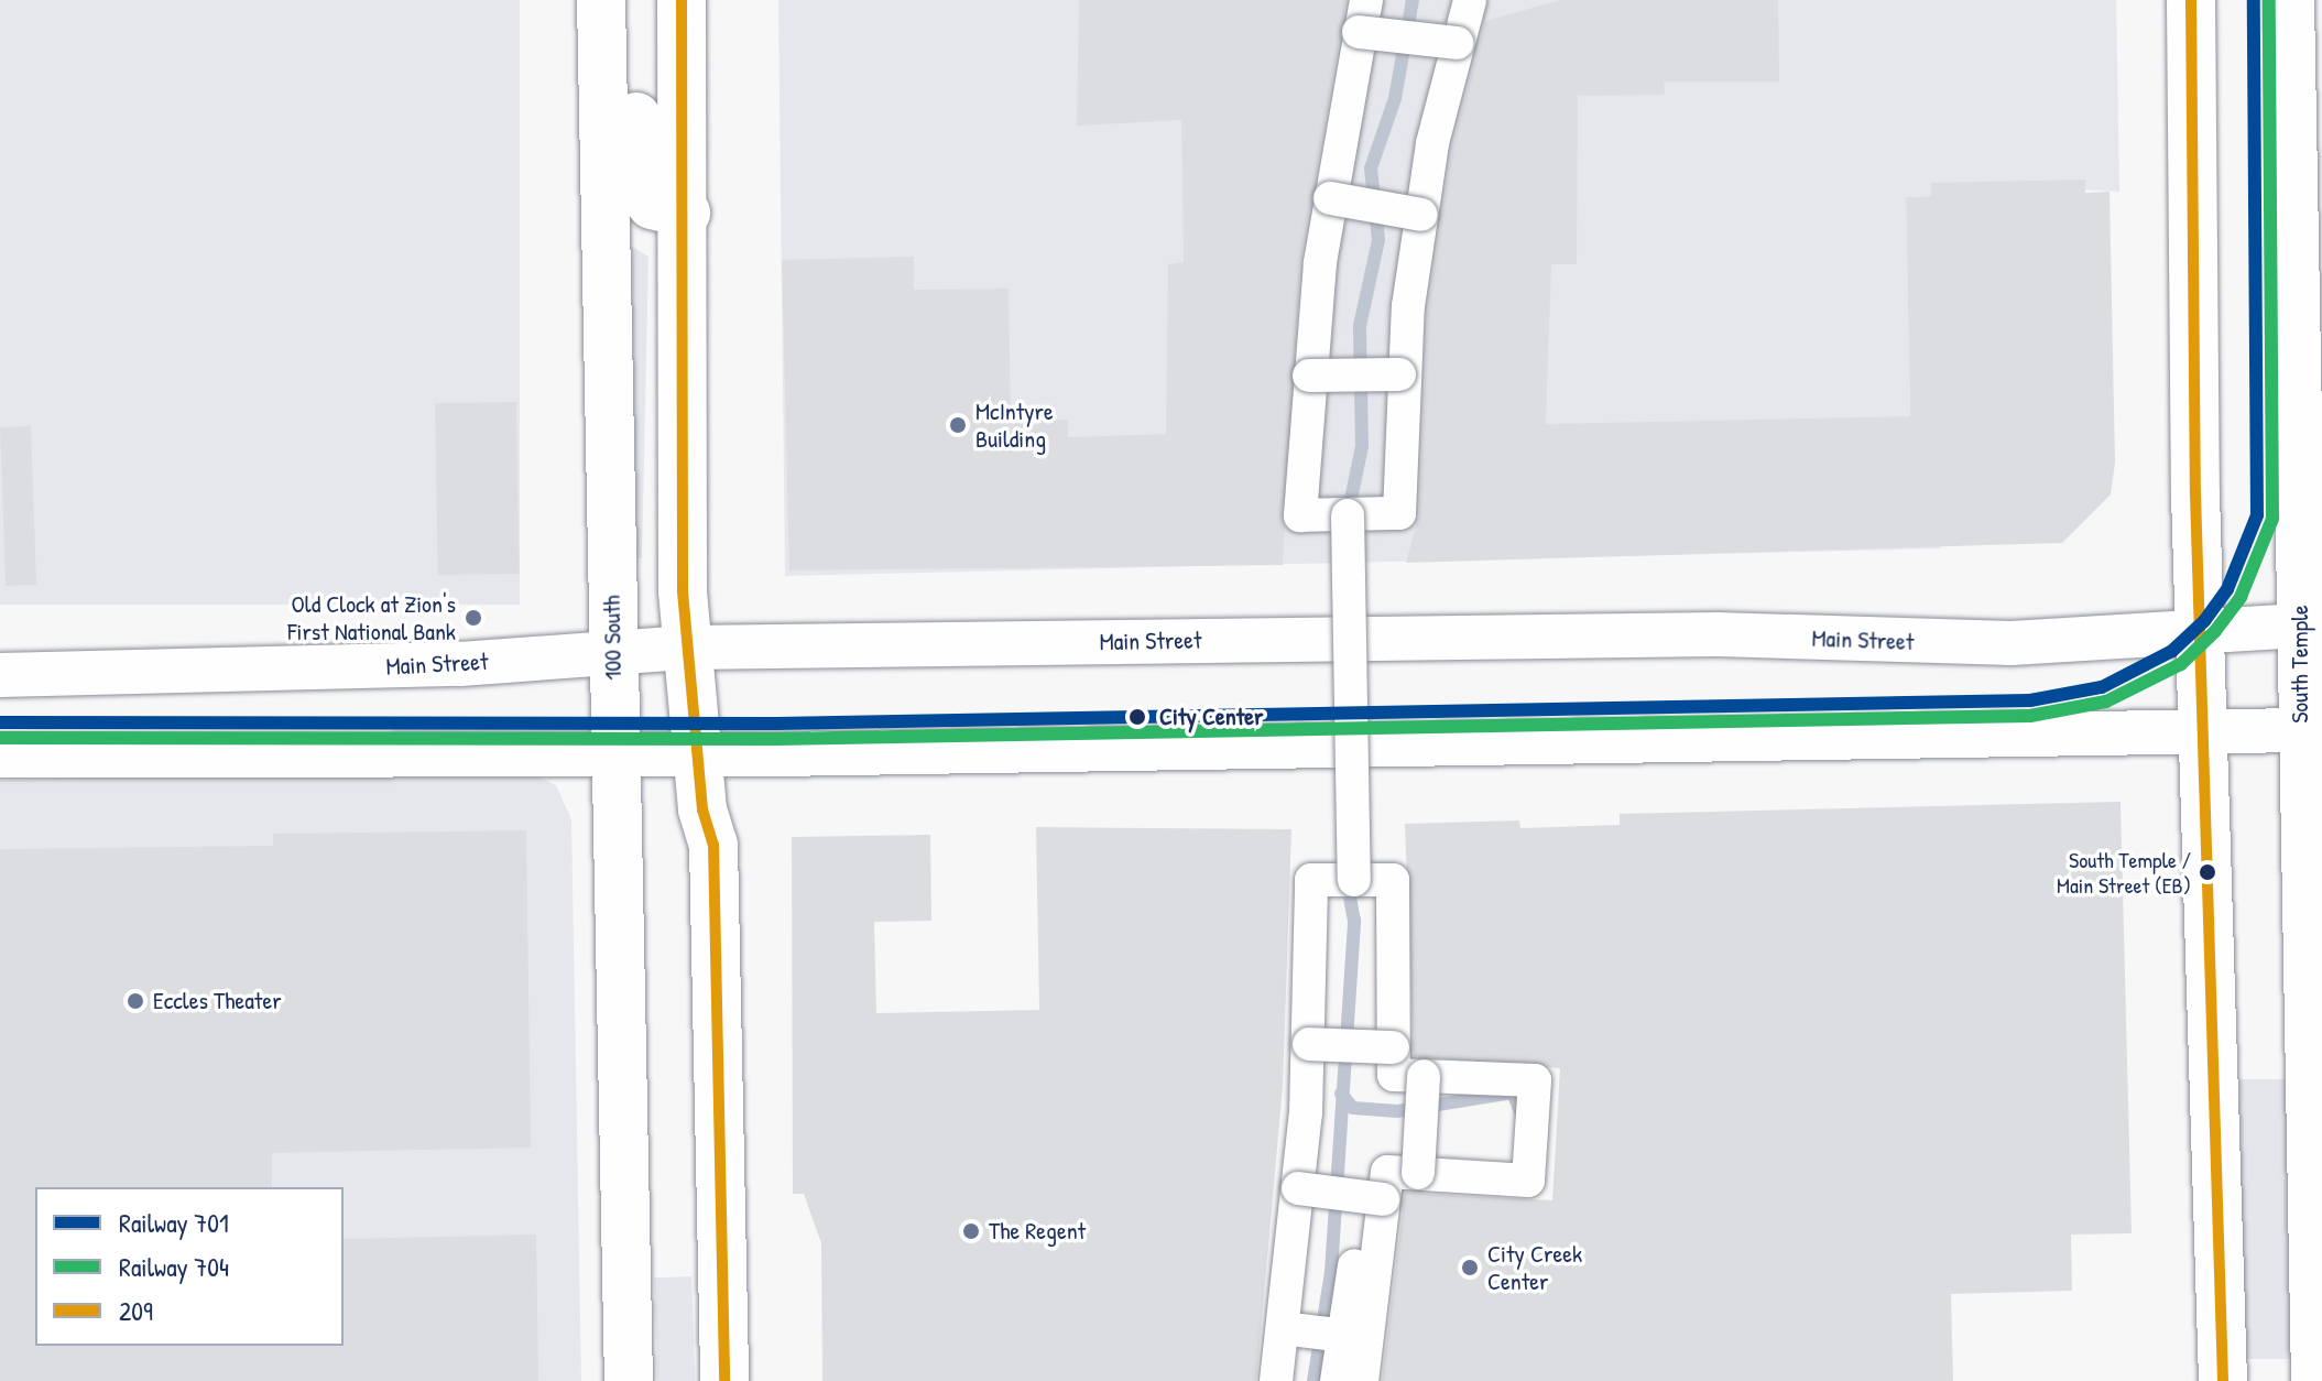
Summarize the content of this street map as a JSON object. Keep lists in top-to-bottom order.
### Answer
{
  "streets": {
    "street": ["100 South", "Main Street", "South Temple"]
  },
  "crossings": [
    ["100 South", "Main Street"],
    ["Main Street", "South Temple"]
  ],
  "places": [
    "McIntyre Building",
    "Old Clock at Zion's First National Bank",
    "City Center",
    "South Temple / Main Street (EB)",
    "Eccles Theater",
    "The Regent",
    "City Creek Center"
  ],
  "lines": ["rail line 701", "rail line 704", "transit line 209"],
  "legend": ["Railway 701", "Railway 704", "209"]
}
